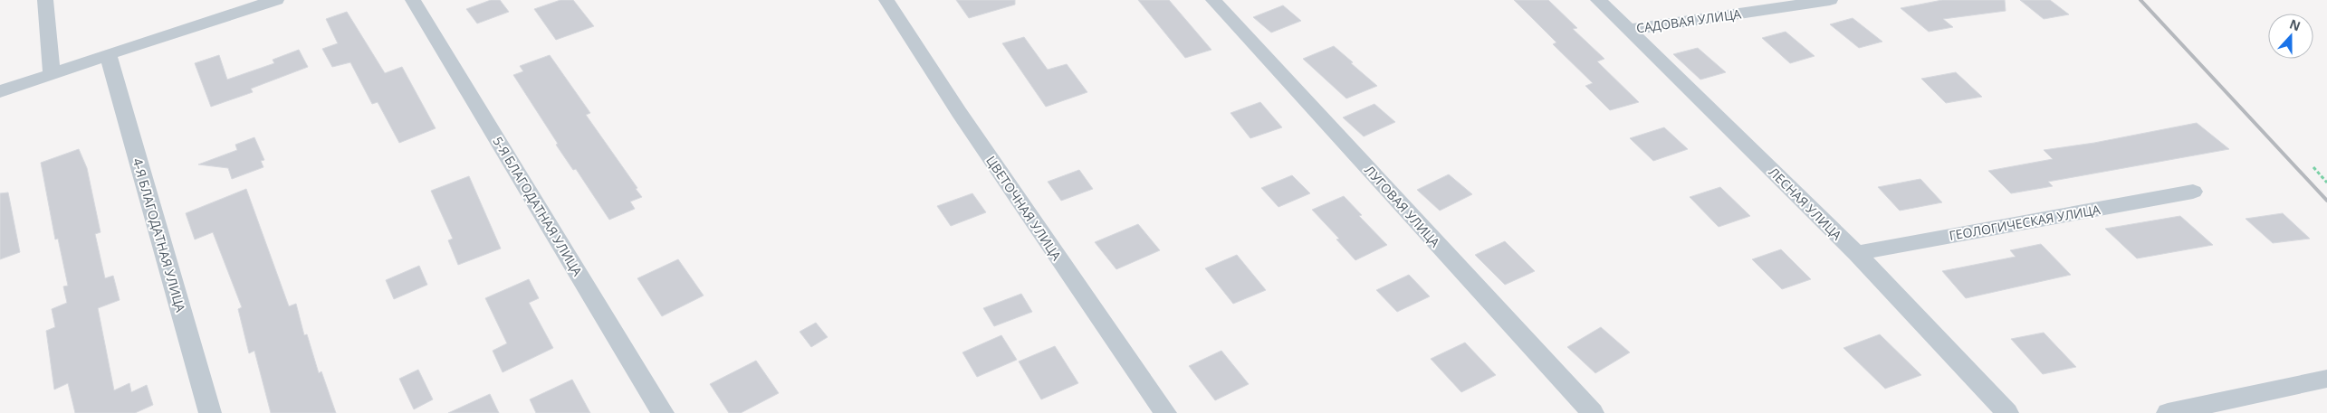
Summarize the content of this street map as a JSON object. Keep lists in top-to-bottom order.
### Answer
{
  "streets": {
    "street": [
      "САДОВАЯ УЛИЦА",
      "ЛЕСНАЯ УЛИЦА",
      "5-Я БЛАГОДАТНАЯ УЛИЦА",
      "ЛУГОВАЯ УЛИЦА",
      "ЦВЕТОЧНАЯ УЛИЦА",
      "ГЕОЛОГИЧЕСКАЯ УЛИЦА",
      "4-Я БЛАГОДАТНАЯ УЛИЦА"
    ]
  },
  "crossings": [
    ["САДОВАЯ УЛИЦА", "ЛЕСНАЯ УЛИЦА"],
    ["ЛЕСНАЯ УЛИЦА", "ГЕОЛОГИЧЕСКАЯ УЛИЦА"]
  ],
  "north": "top"
}
